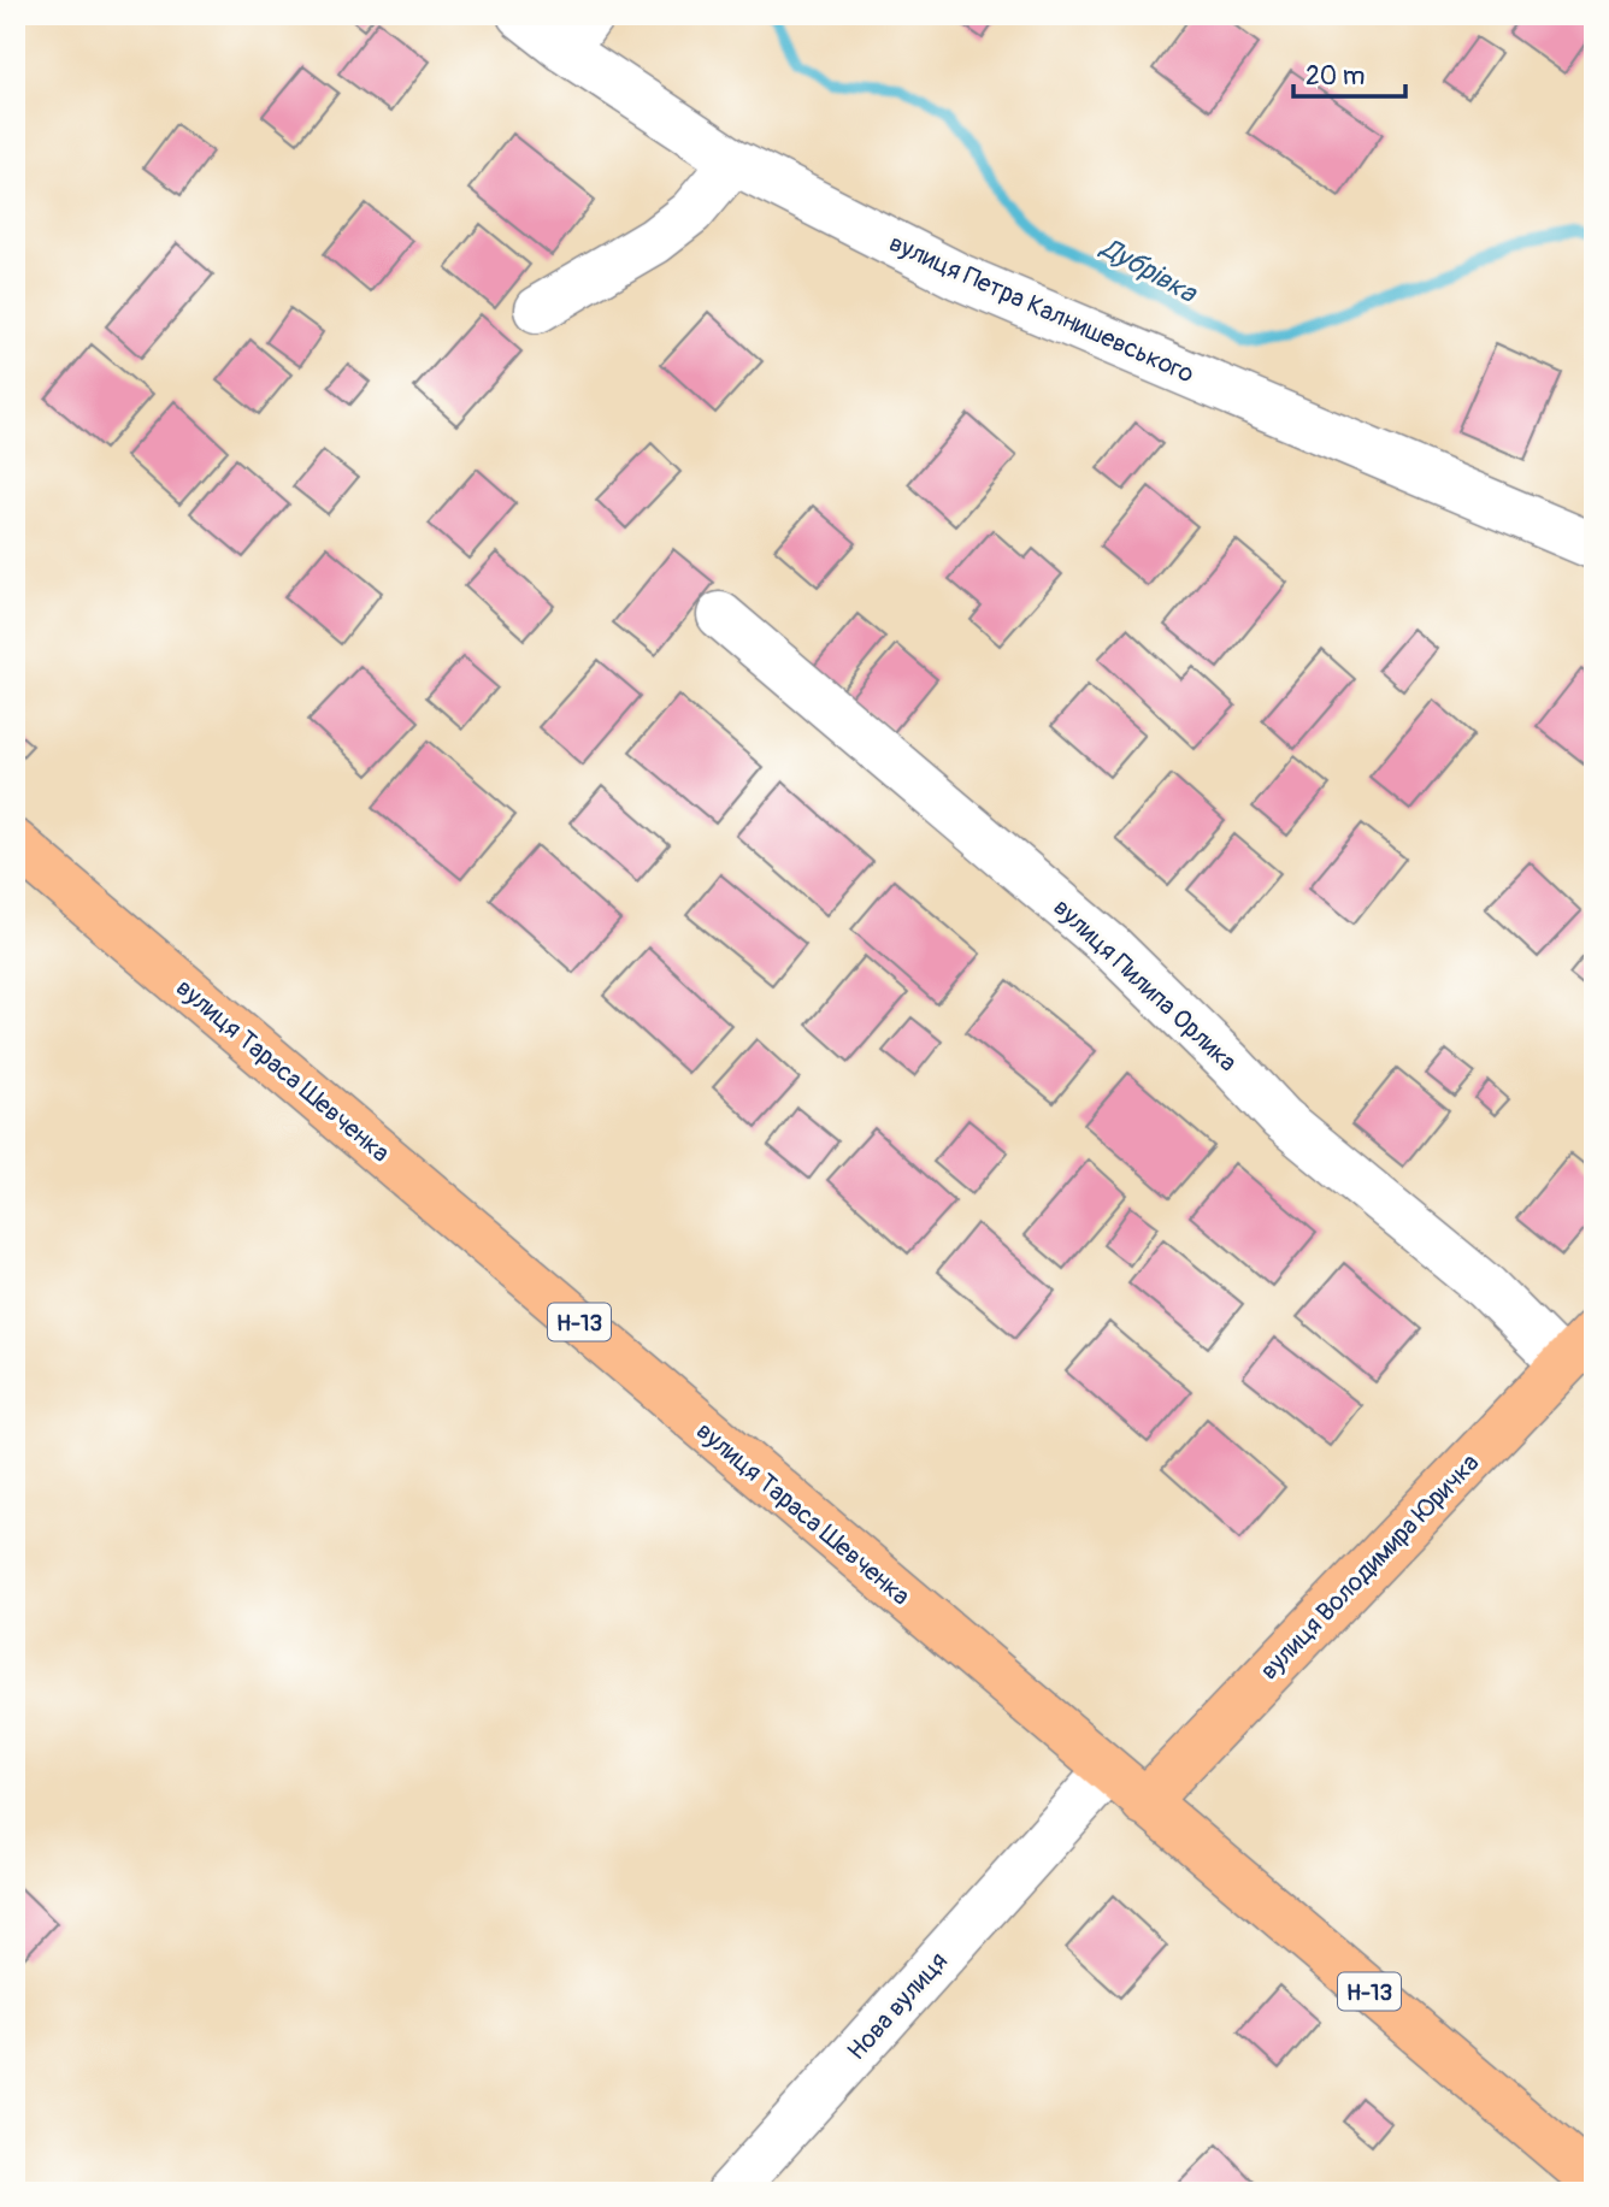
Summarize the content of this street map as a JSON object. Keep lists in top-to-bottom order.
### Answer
{
  "streets": {
    "main road": ["вулиця Тараса Шевченка", "Н-13", "вулиця Володимира Юричка"],
    "street": ["вулиця Петра Калнишевського", "вулиця Пилипа Орлика", "Нова вулиця"]
  },
  "crossings": [
    ["вулиця Пилипа Орлика", "вулиця Володимира Юричка"],
    ["вулиця Тараса Шевченка", "вулиця Володимира Юричка"],
    ["вулиця Тараса Шевченка", "Нова вулиця"]
  ],
  "water": ["Дубрівка"],
  "scale_bar": "20 m"
}
